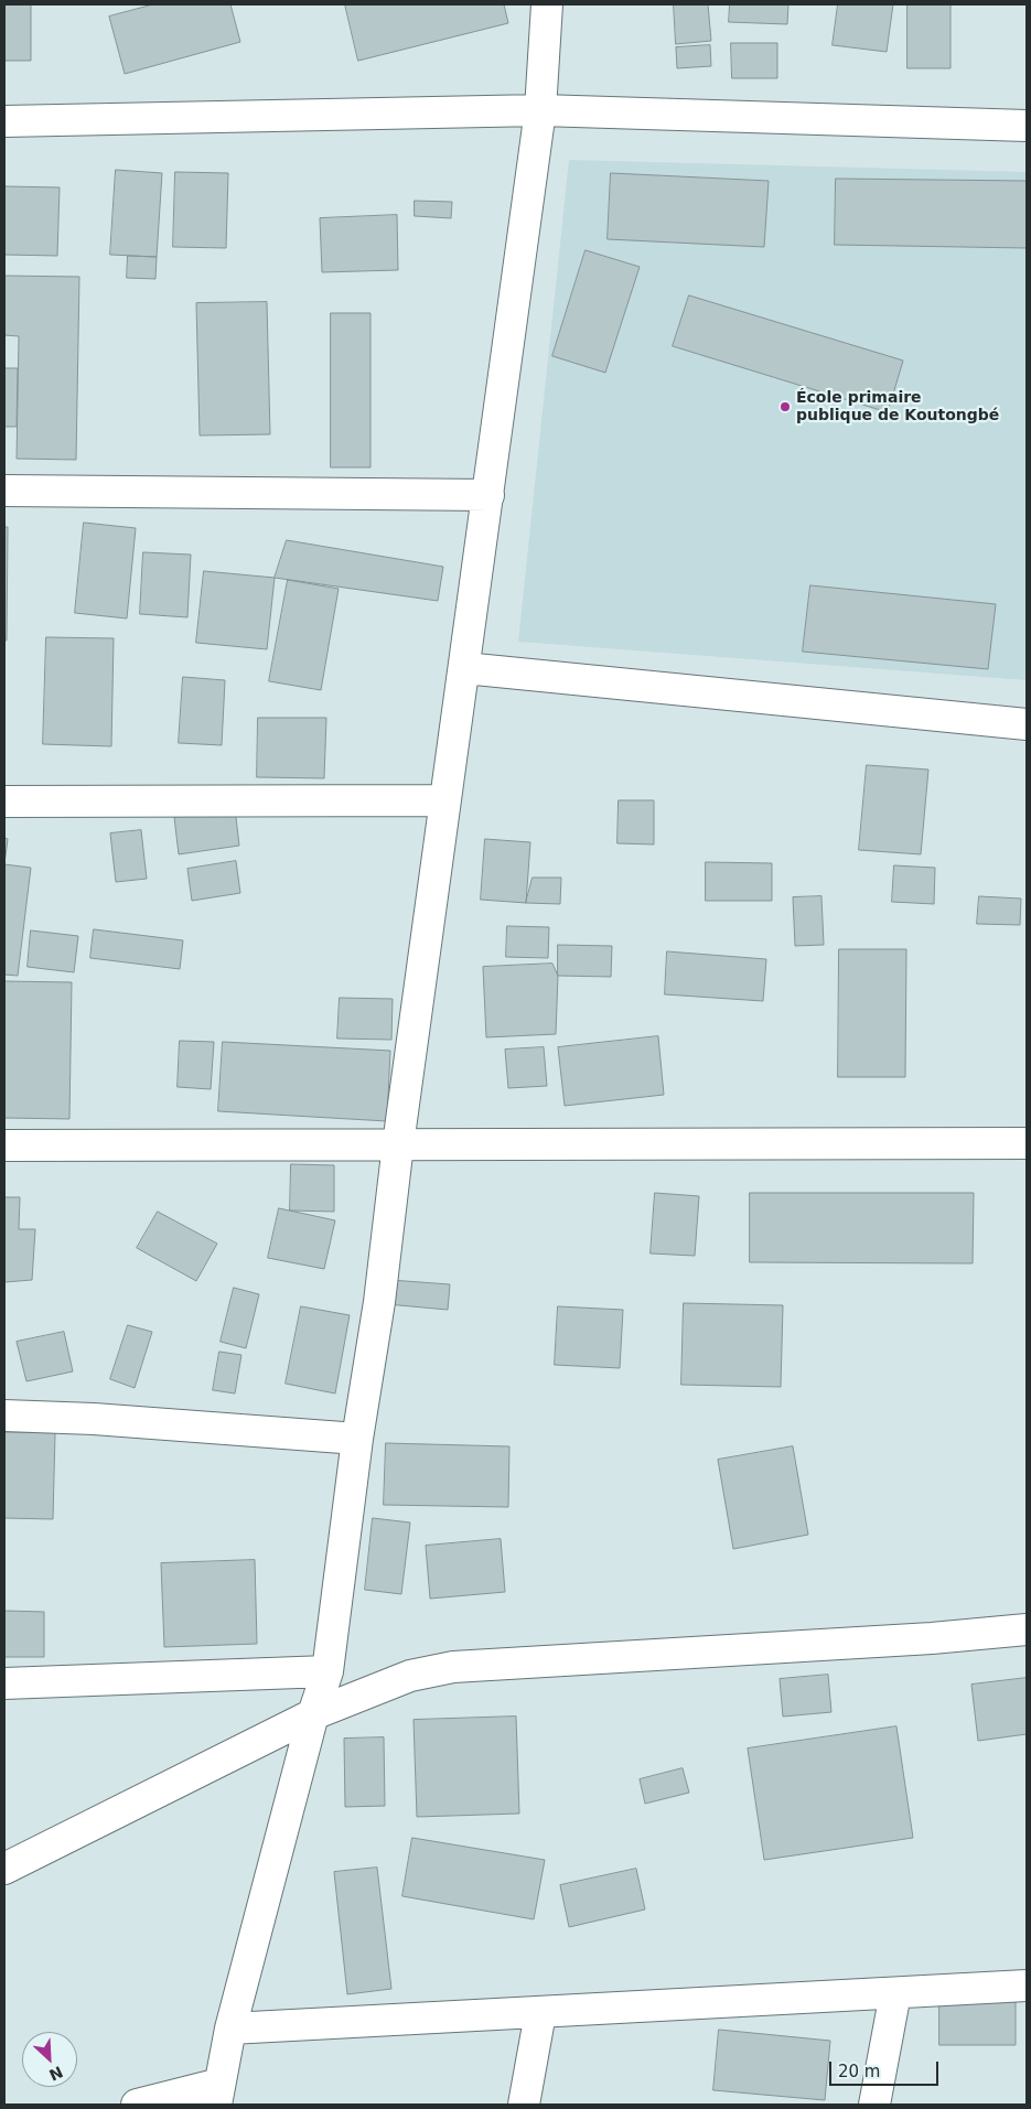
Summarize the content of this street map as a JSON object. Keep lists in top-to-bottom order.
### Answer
{
  "places": ["École primaire publique de Koutongbé"],
  "scale_bar": "20 m",
  "north": "bottom right"
}
